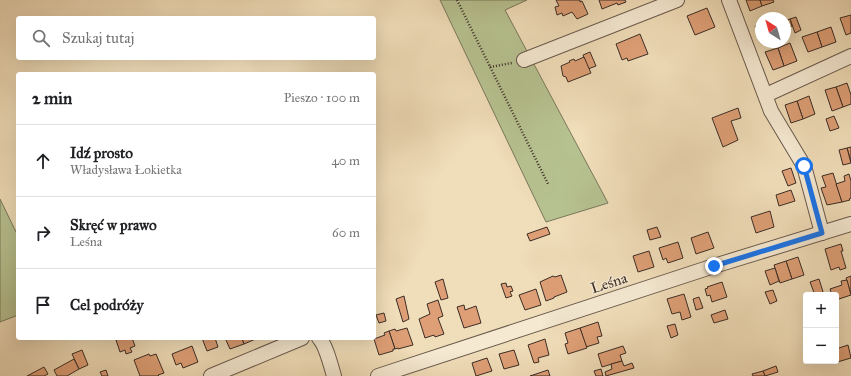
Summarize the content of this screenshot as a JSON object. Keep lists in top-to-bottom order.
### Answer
{
  "streets": {
    "street": ["Leśna"]
  },
  "north": "top left",
  "page": {
    "search": "Szukaj tutaj",
    "heading": ["2 min", "Pieszo · 100 m"],
    "list": [
      ["Idź prosto", "Władysława Łokietka", "40 m"],
      ["Skręć w prawo", "Leśna", "60 m"],
      "Cel podróży"
    ],
    "map_buttons": ["+", "−"]
  }
}
